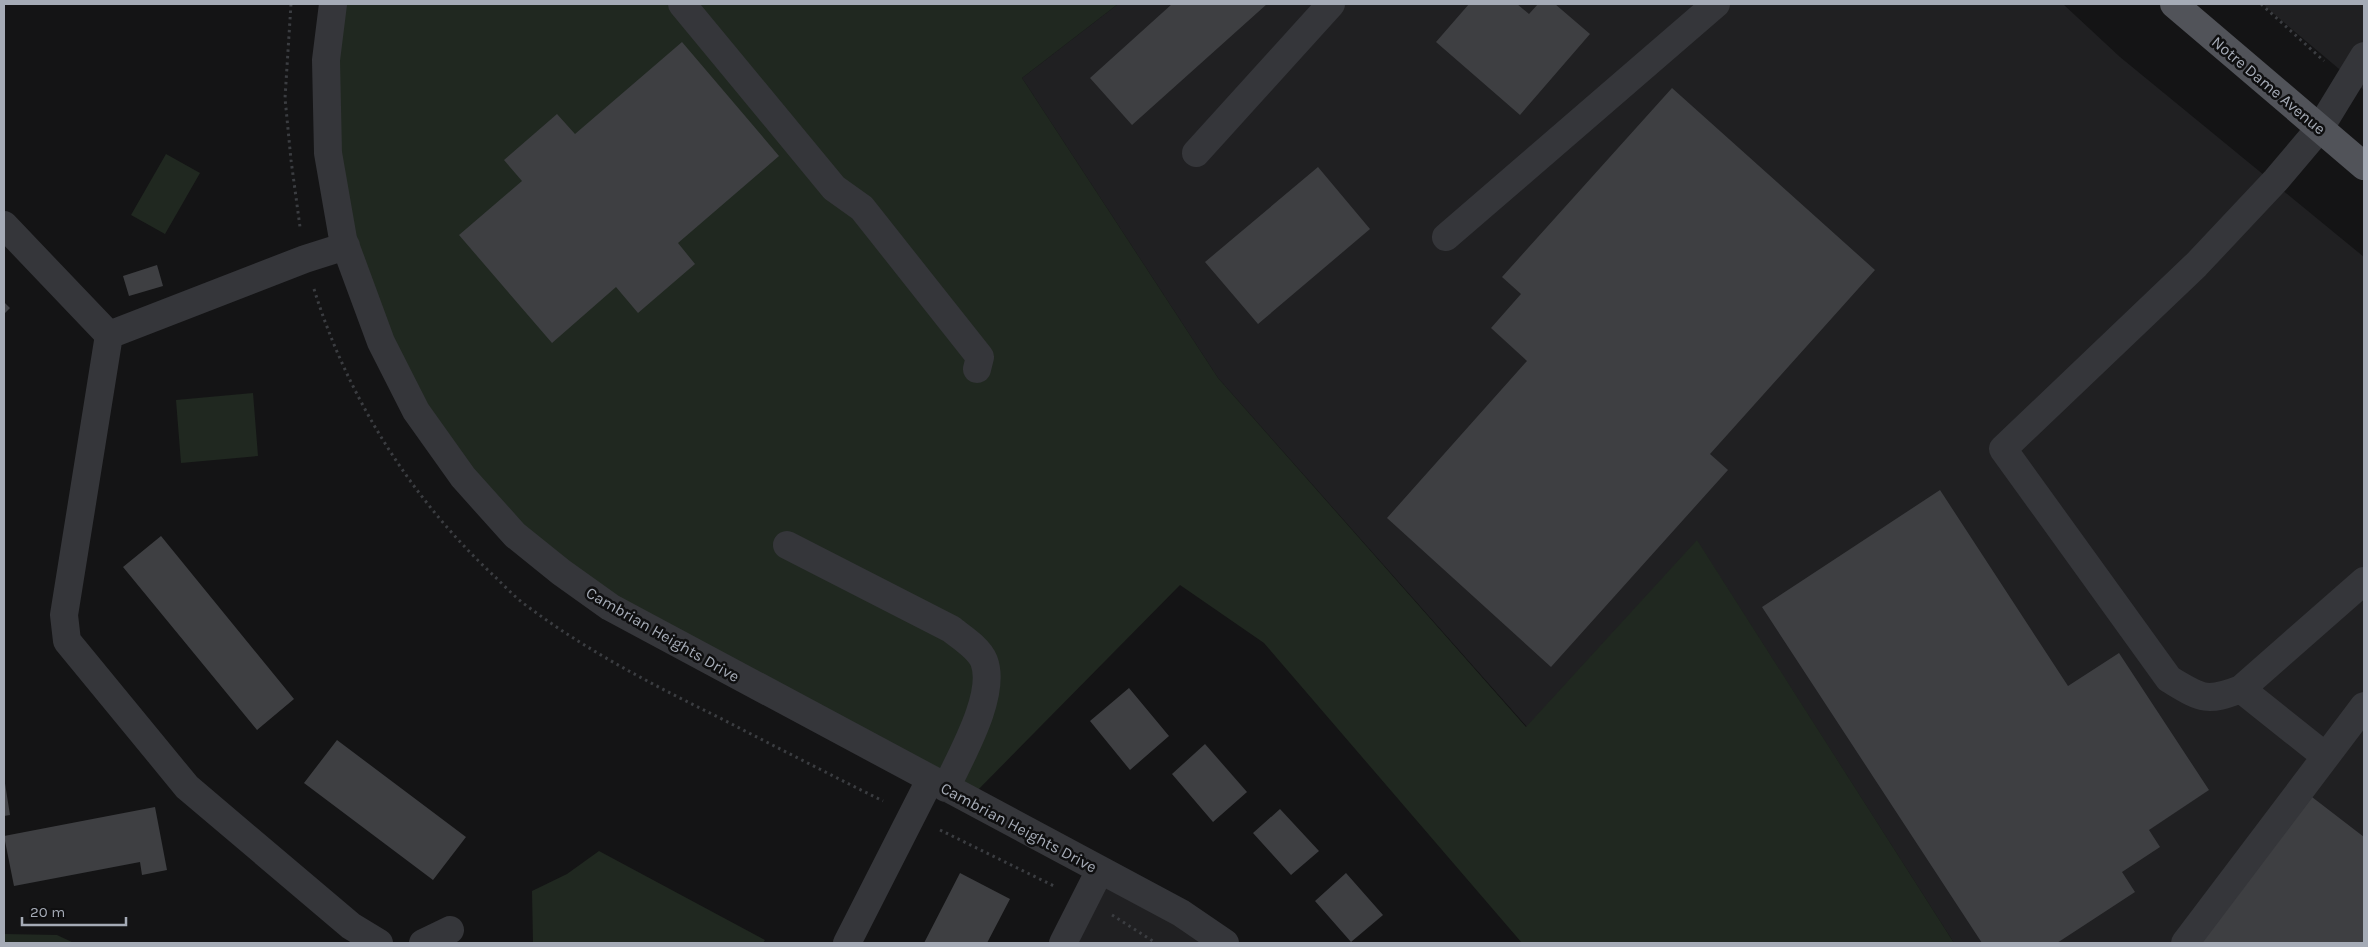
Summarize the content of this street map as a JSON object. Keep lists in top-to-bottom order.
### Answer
{
  "streets": {
    "main road": ["Notre Dame Avenue"],
    "street": ["Cambrian Heights Drive"]
  },
  "scale_bar": "20 m"
}
